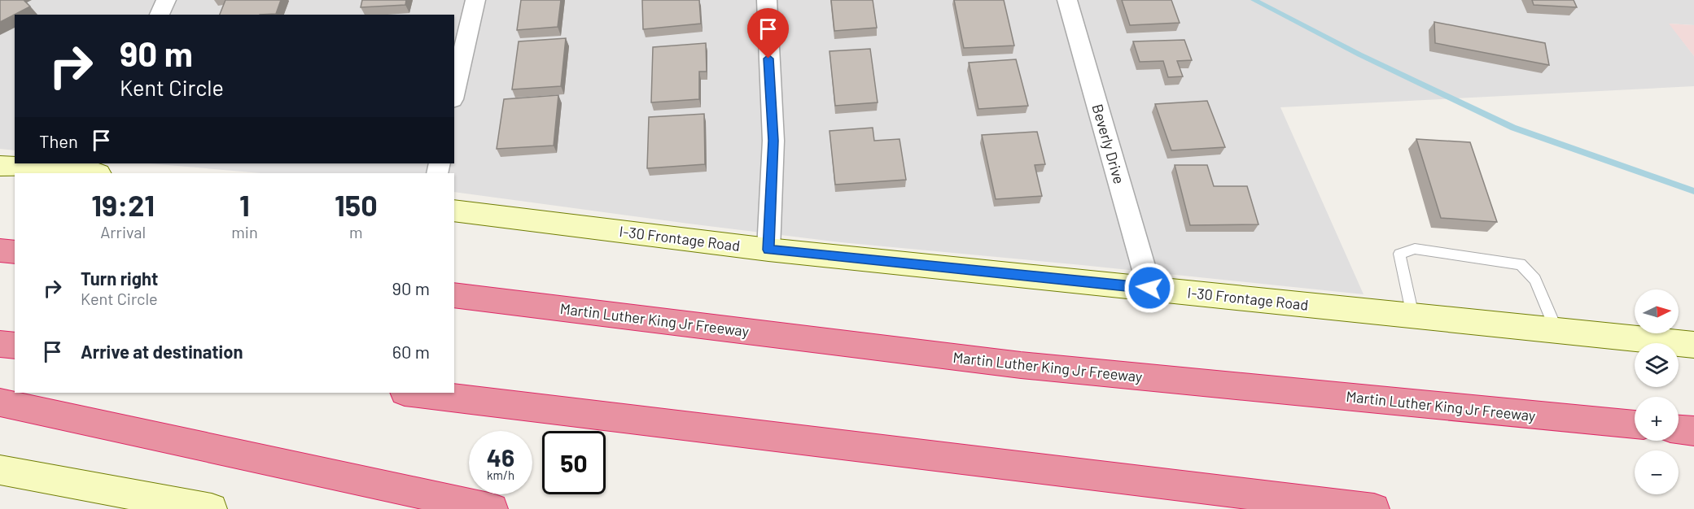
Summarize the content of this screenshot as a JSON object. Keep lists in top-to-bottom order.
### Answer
{
  "streets": {
    "highway": ["Martin Luther King Jr Freeway"],
    "main road": ["I-30 Frontage Road"],
    "street": ["Beverly Drive"]
  },
  "crossings": [
    ["Beverly Drive", "I-30 Frontage Road"]
  ],
  "north": "right",
  "page": {
    "turn": ["90 m", "Kent Circle"],
    "then": "Then",
    "eta": [
      "19:21",
      "Arrival",
      "1",
      "min",
      "150",
      "m"
    ],
    "list": [
      {
        "name": "Turn right",
        "note": "Kent Circle",
        "value": "90 m"
      },
      {
        "name": "Arrive at destination",
        "value": "60 m"
      }
    ],
    "map_buttons": ["+", "−"],
    "speed": "46 km/h",
    "limit": "50"
  }
}
